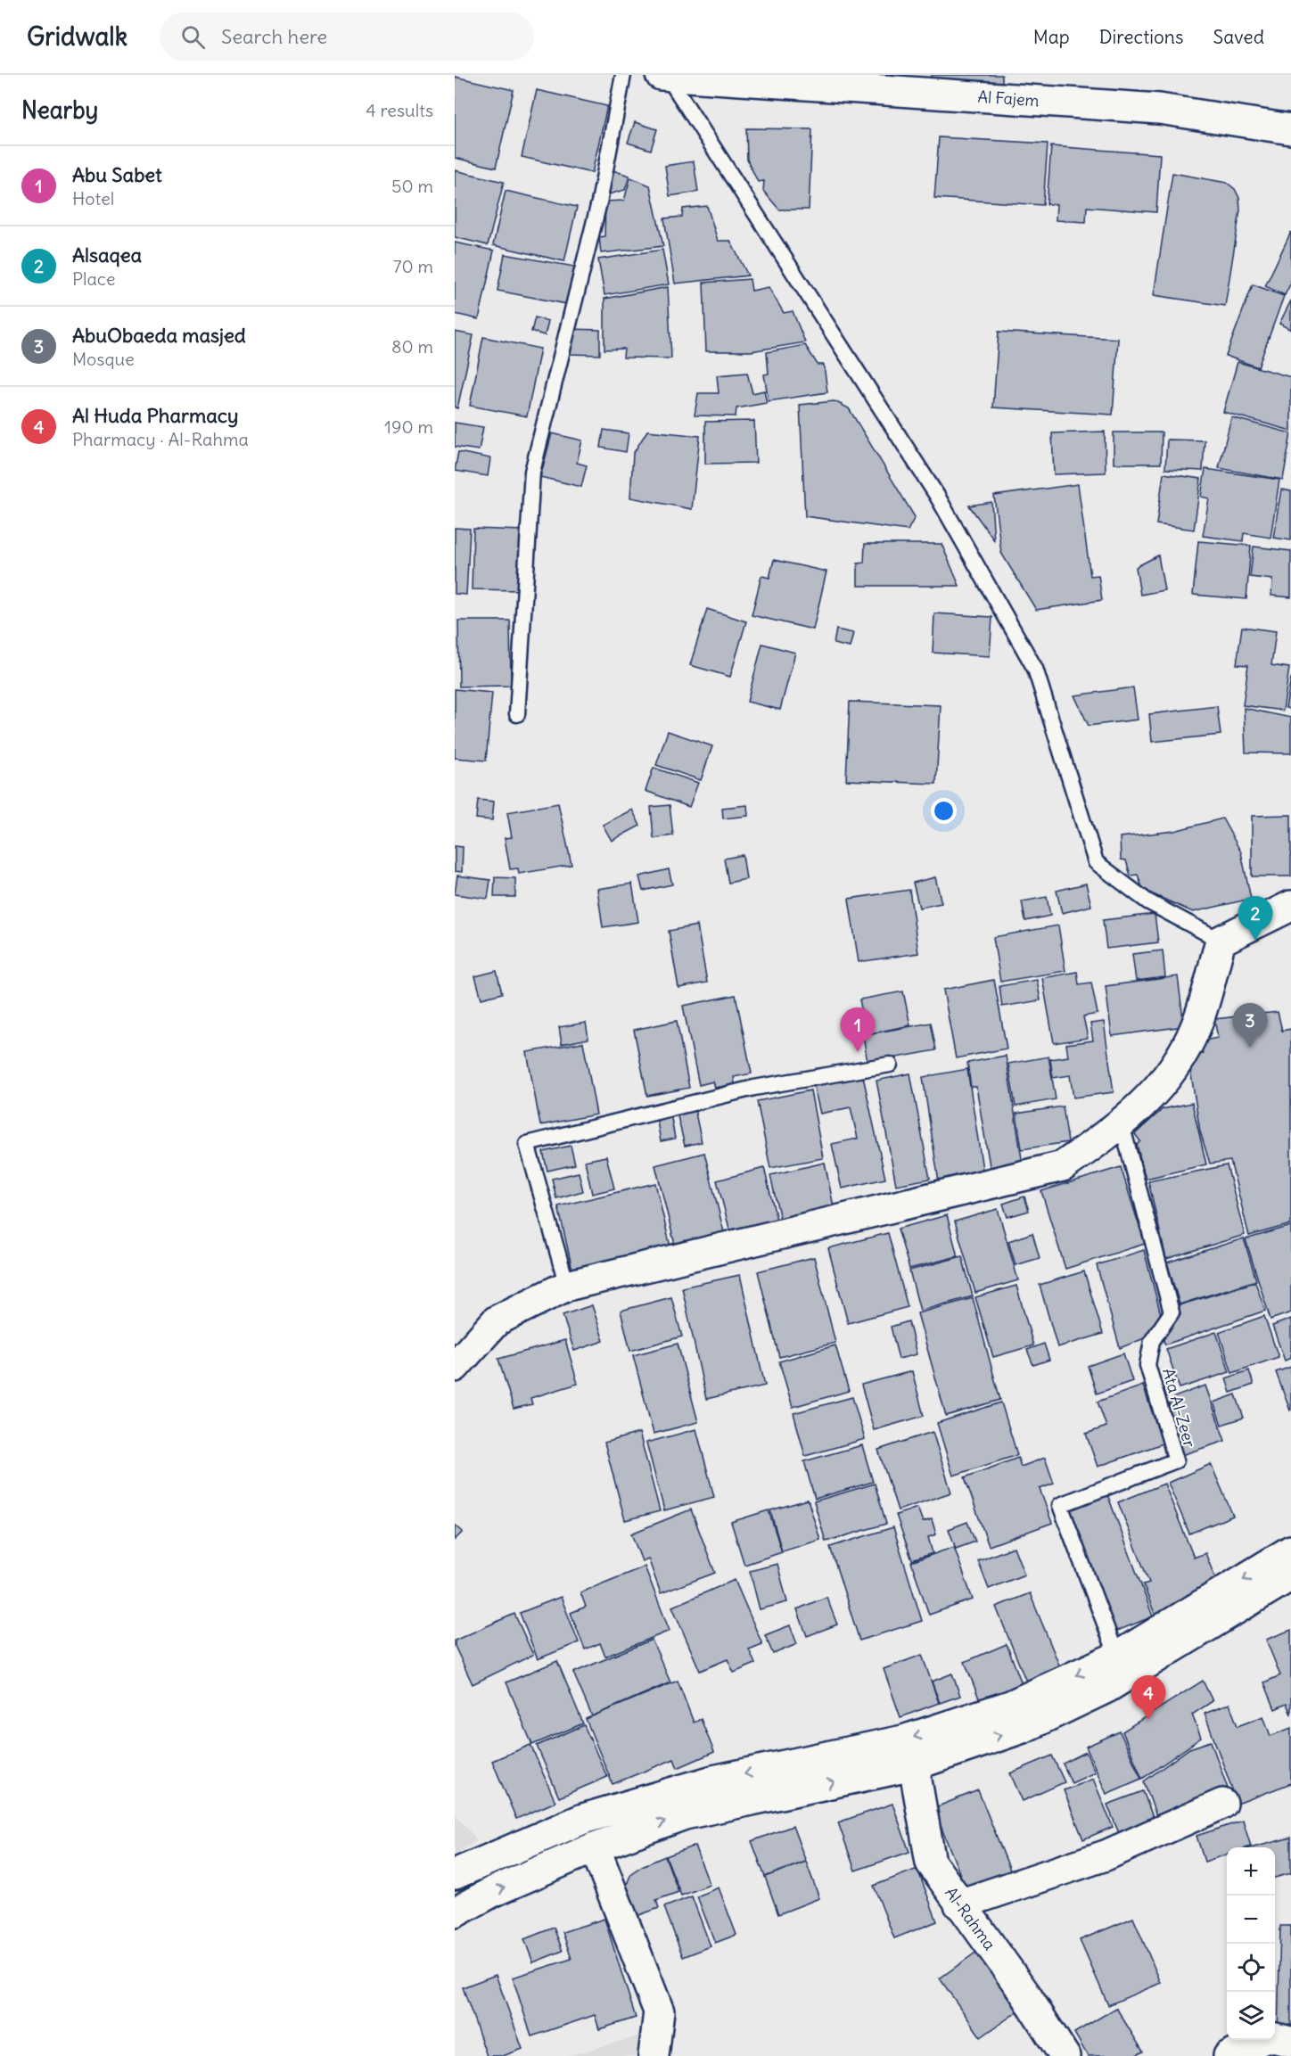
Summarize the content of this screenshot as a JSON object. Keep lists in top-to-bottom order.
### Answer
{
  "streets": {
    "main road": ["Al Fajem", "Al-Rahma"],
    "lane": ["Ata Al-Zeer"]
  },
  "page": {
    "header": "Gridwalk",
    "search": "Search here",
    "nav": ["Map", "Directions", "Saved"],
    "heading": ["Nearby", "4 results"],
    "list": [
      {
        "mark": "1",
        "name": "Abu Sabet",
        "note": "Hotel",
        "value": "50 m"
      },
      {
        "mark": "2",
        "name": "Alsaqea",
        "note": "Place",
        "value": "70 m"
      },
      {
        "mark": "3",
        "name": "AbuObaeda masjed",
        "note": "Mosque",
        "value": "80 m"
      },
      {
        "mark": "4",
        "name": "Al Huda Pharmacy",
        "note": "Pharmacy · Al-Rahma",
        "value": "190 m"
      }
    ],
    "pins": [
      "2",
      "3",
      "1",
      "4"
    ],
    "map_buttons": ["+", "−"]
  }
}
